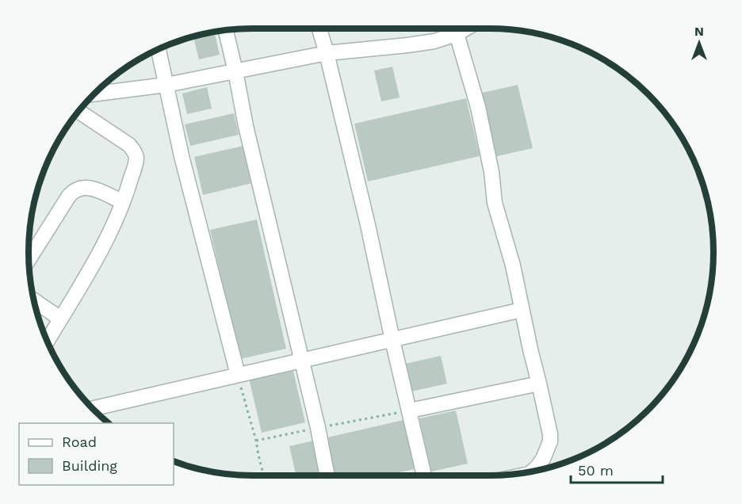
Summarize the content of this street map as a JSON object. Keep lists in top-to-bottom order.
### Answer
{
  "legend": ["Road", "Building"],
  "scale_bar": "50 m",
  "north": "top"
}
